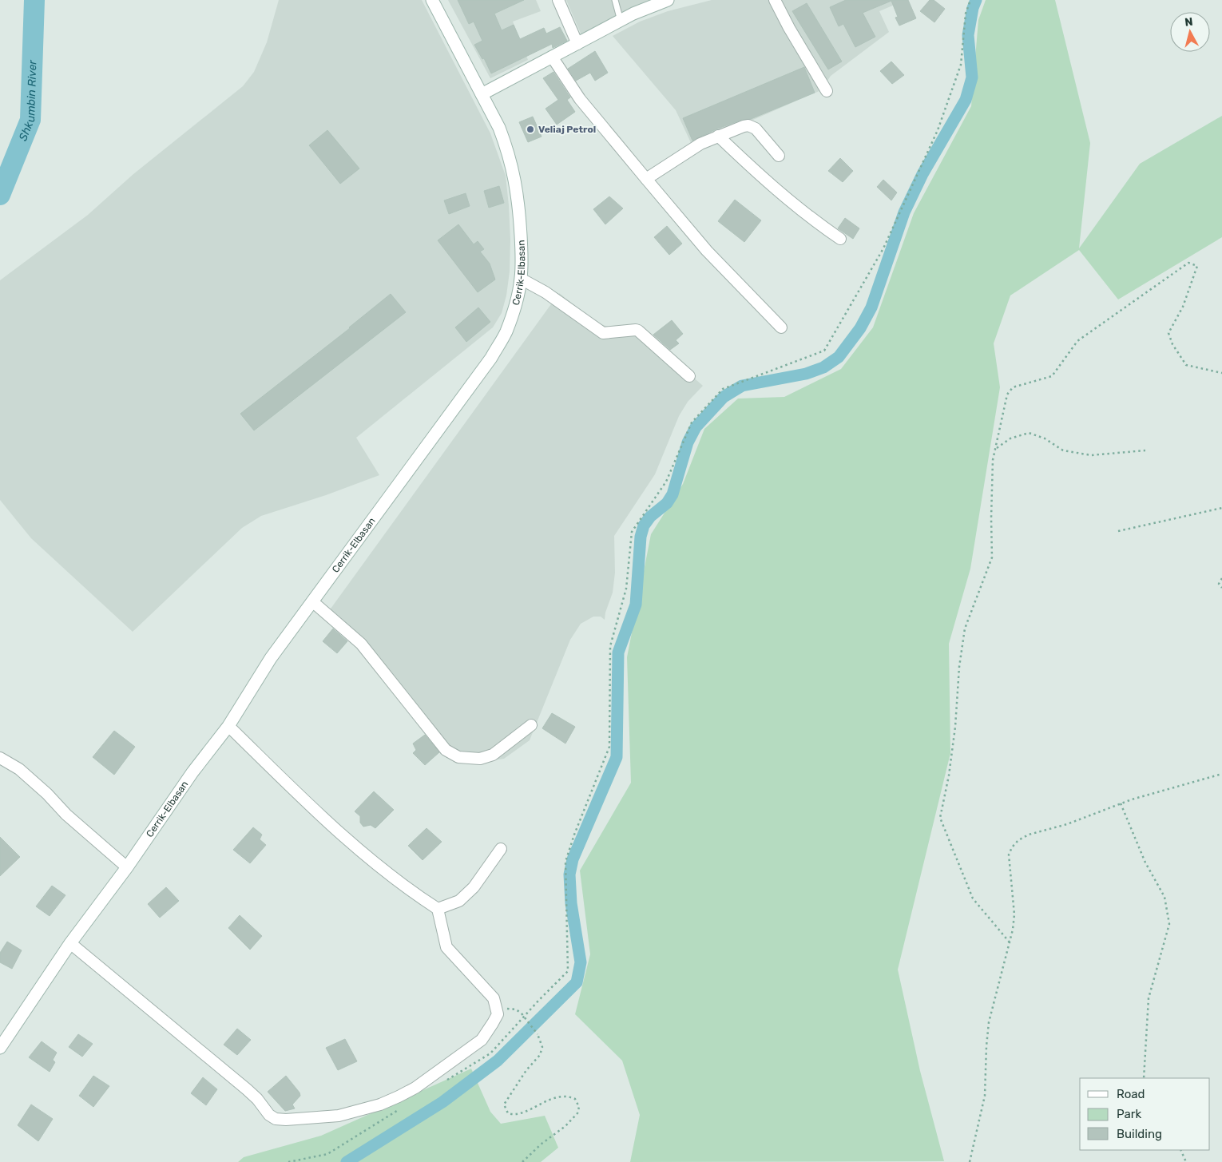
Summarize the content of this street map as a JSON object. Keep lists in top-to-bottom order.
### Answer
{
  "streets": {
    "main road": ["Cerrik-Elbasan"]
  },
  "water": ["Shkumbin River"],
  "places": ["Veliaj Petrol"],
  "legend": ["Road", "Park", "Building"],
  "north": "top"
}
